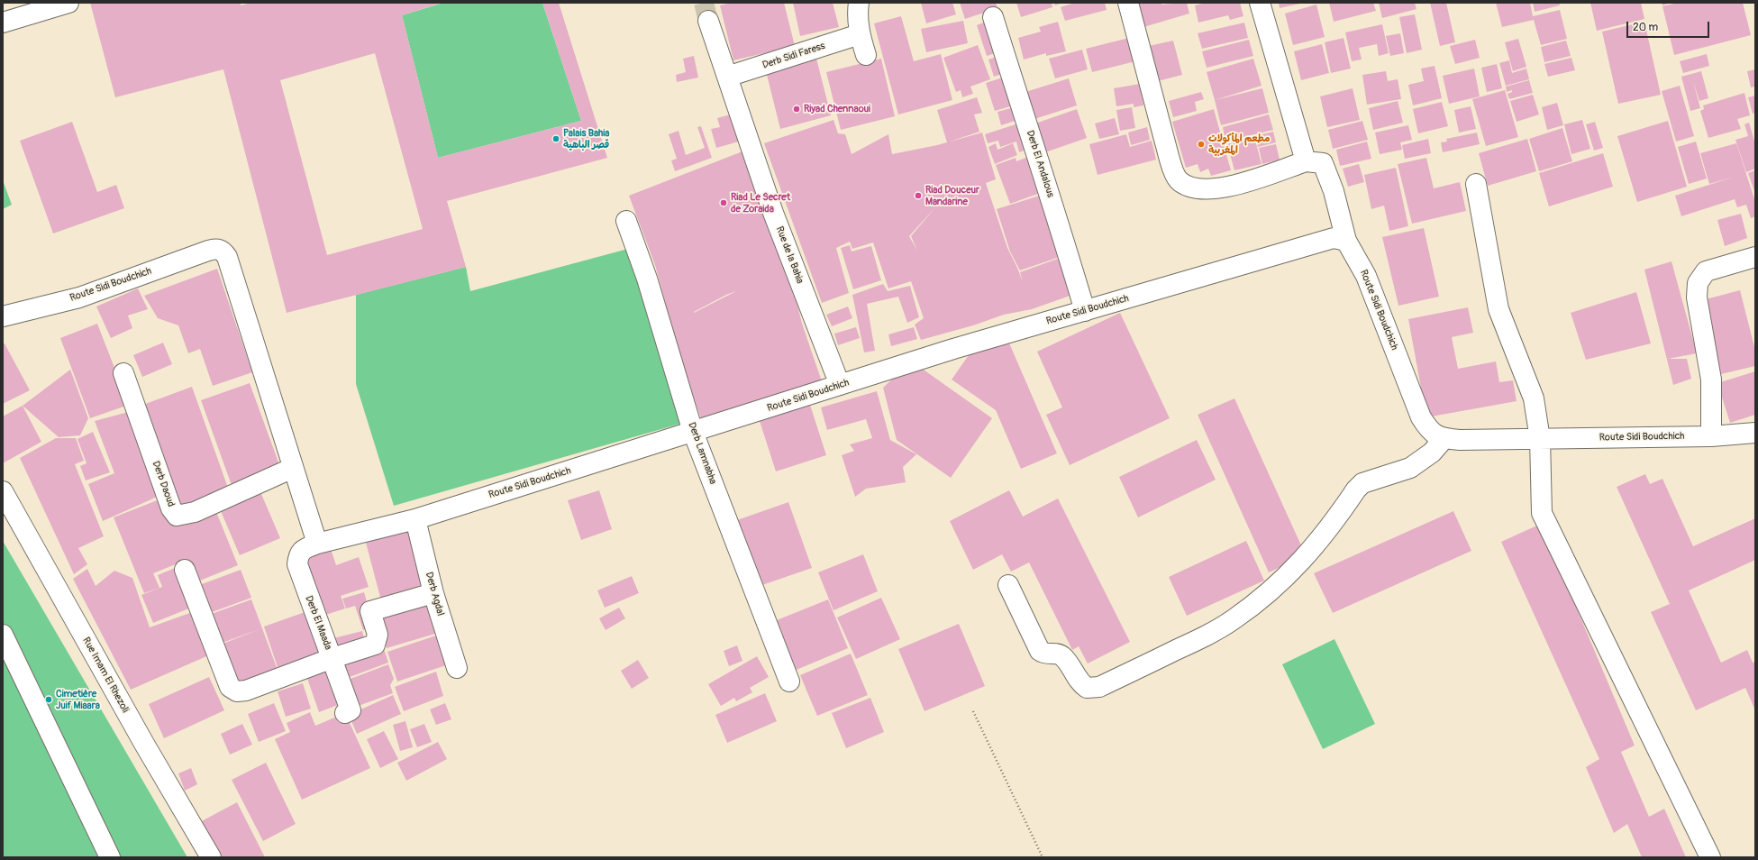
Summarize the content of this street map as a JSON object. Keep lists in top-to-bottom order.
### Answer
{
  "streets": {
    "street": [
      "Derb Sidi Faress",
      "Derb El Andalous",
      "Rue de la Bahia",
      "Route Sidi Boudchich",
      "Derb Lamnabha",
      "Derb Daoud",
      "Derb Agdal",
      "Derb El Maada",
      "Rue Imam El Rhezoli"
    ]
  },
  "crossings": [
    ["Derb Sidi Faress", "Rue de la Bahia"],
    ["Derb El Andalous", "Route Sidi Boudchich"],
    ["Rue de la Bahia", "Route Sidi Boudchich"],
    ["Route Sidi Boudchich", "Derb Lamnabha"],
    ["Route Sidi Boudchich", "Derb Daoud"],
    ["Route Sidi Boudchich", "Derb Agdal"],
    ["Route Sidi Boudchich", "Derb El Maada"]
  ],
  "places": [
    "Riyad Chennaoui",
    "Palais Bahia قصر الباهية",
    "مطعم المأكولات المغربية",
    "Riad Douceur Mandarine",
    "Riad Le Secret de Zoraida",
    "Cimetière Juif Miaara"
  ],
  "scale_bar": "20 m"
}
